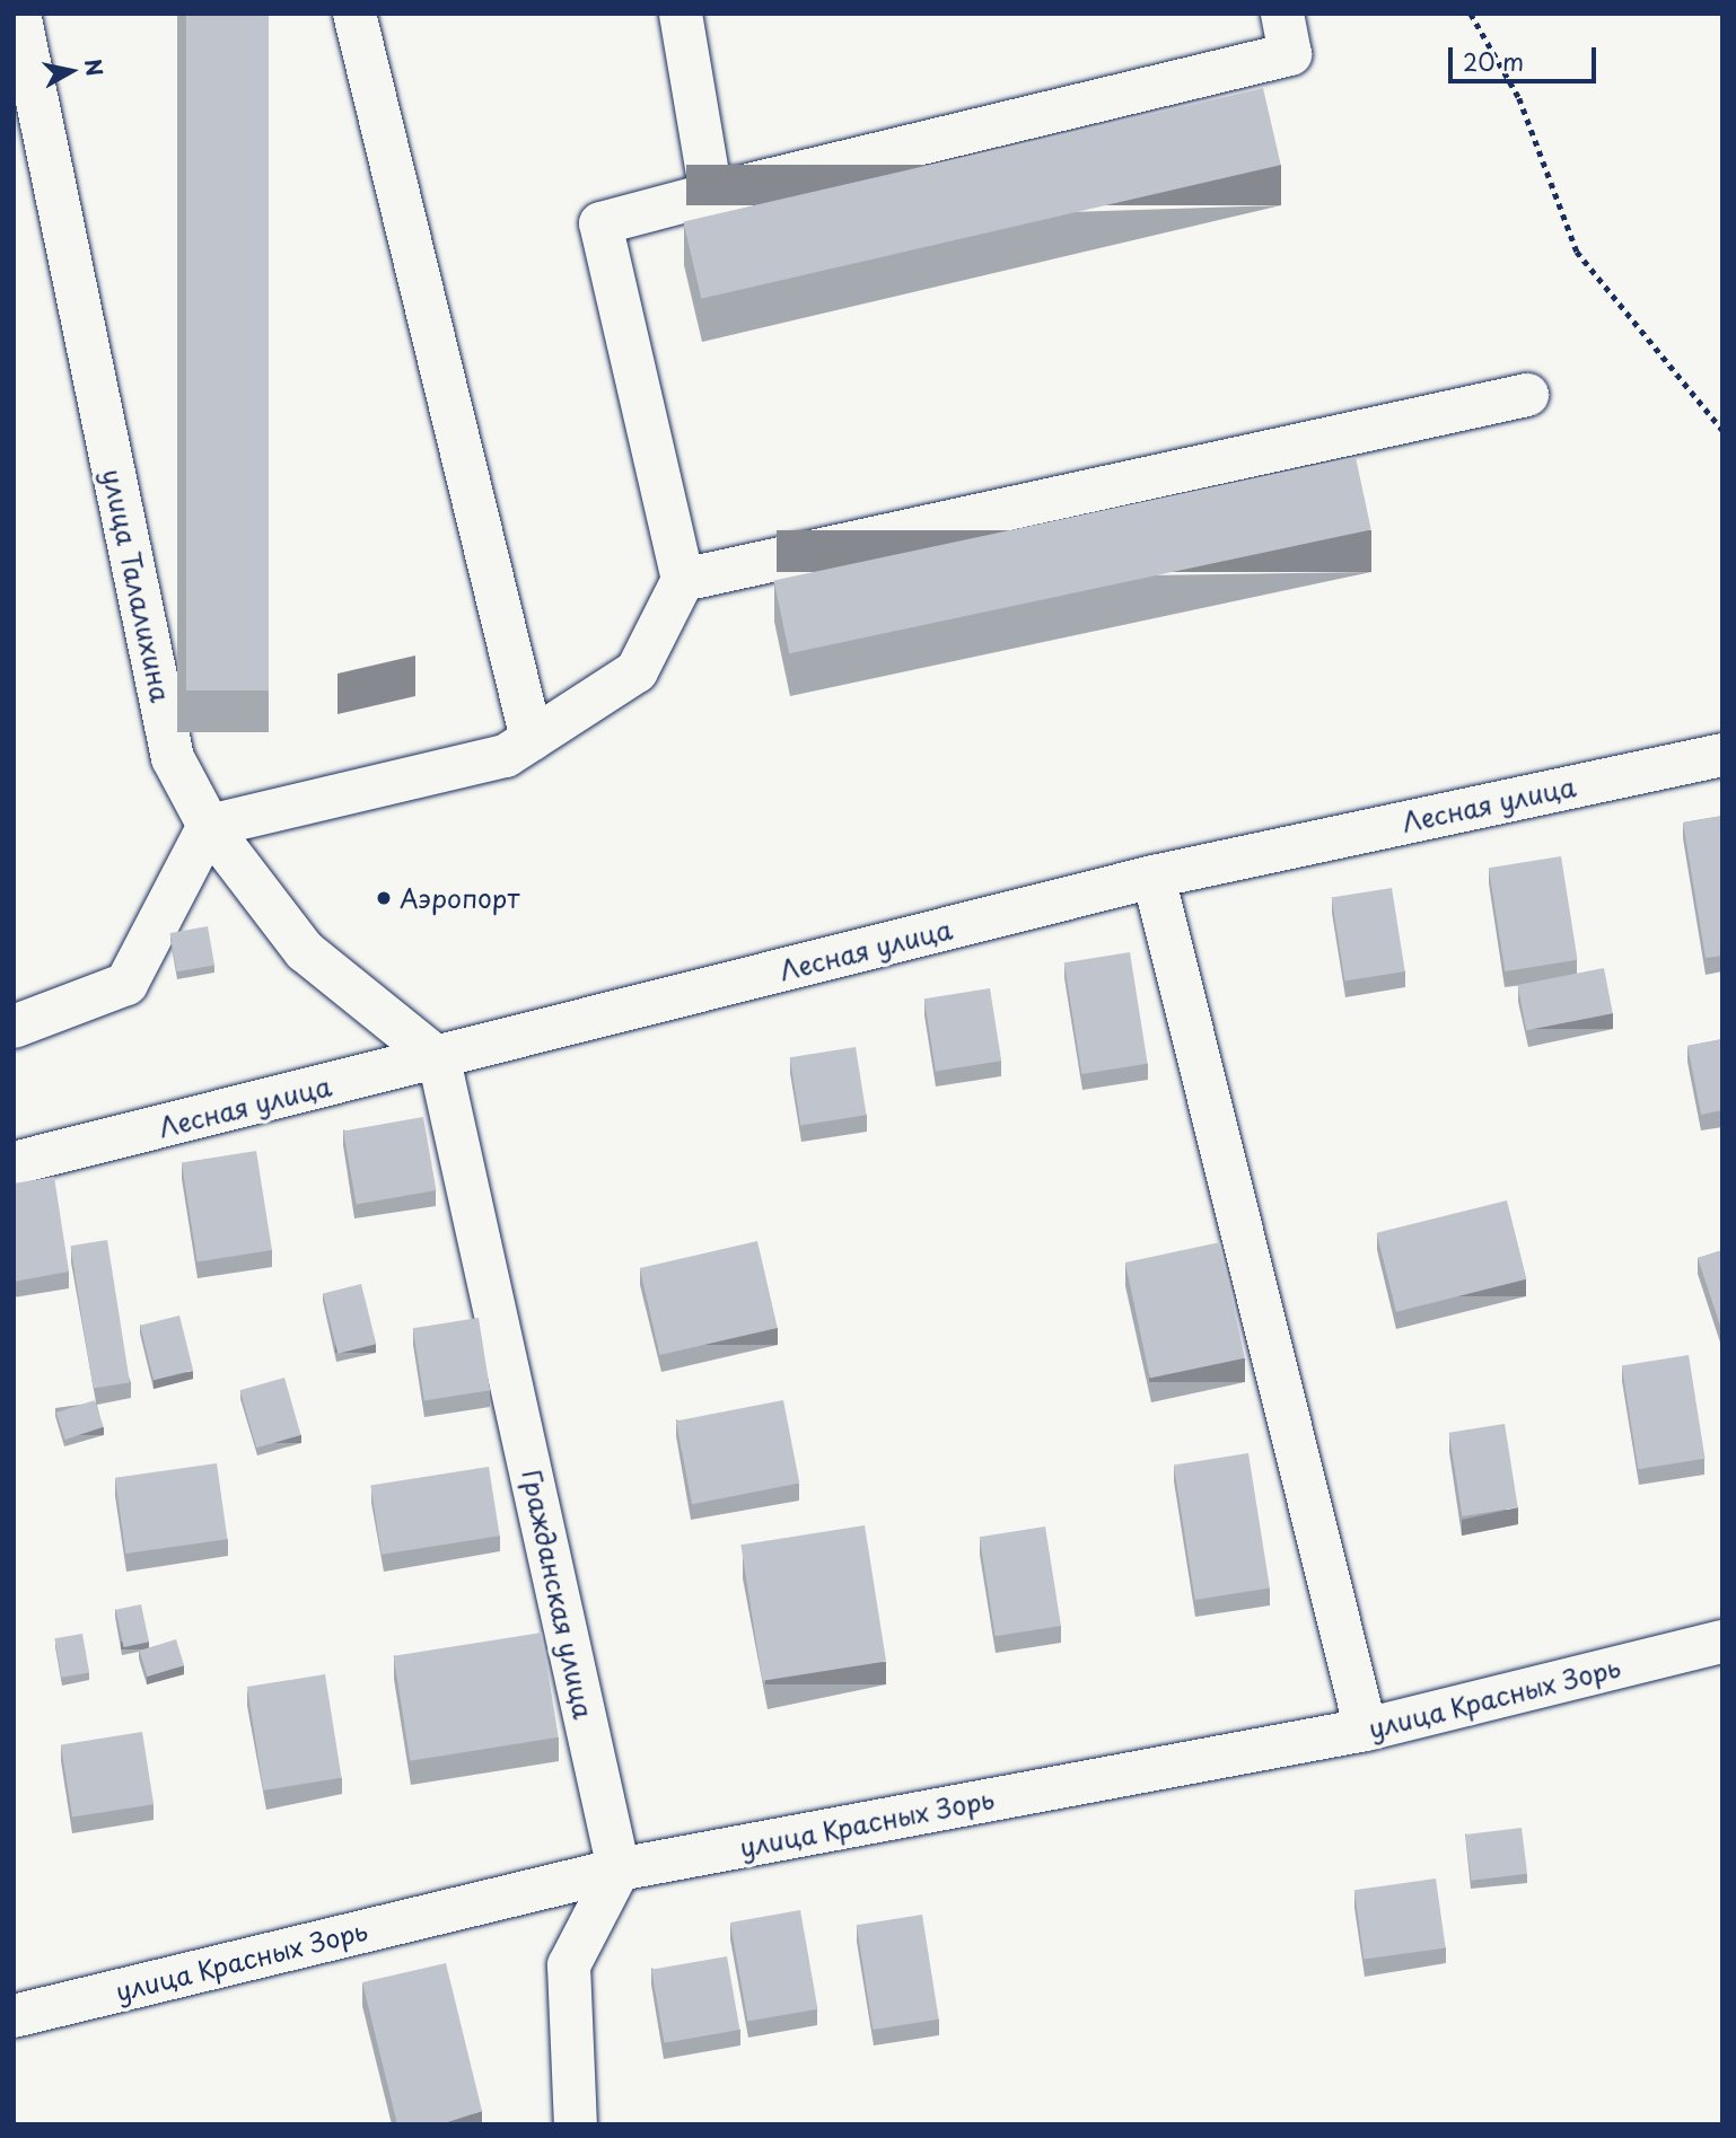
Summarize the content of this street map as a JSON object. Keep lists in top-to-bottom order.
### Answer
{
  "streets": {
    "street": [
      "улица Талалихина",
      "Лесная улица",
      "Гражданская улица",
      "улица Красных Зорь"
    ]
  },
  "crossings": [
    ["улица Талалихина", "Лесная улица"],
    ["улица Талалихина", "Гражданская улица"],
    ["Лесная улица", "Гражданская улица"],
    ["Гражданская улица", "улица Красных Зорь"]
  ],
  "places": ["Аэропорт"],
  "scale_bar": "20 m",
  "north": "right"
}
